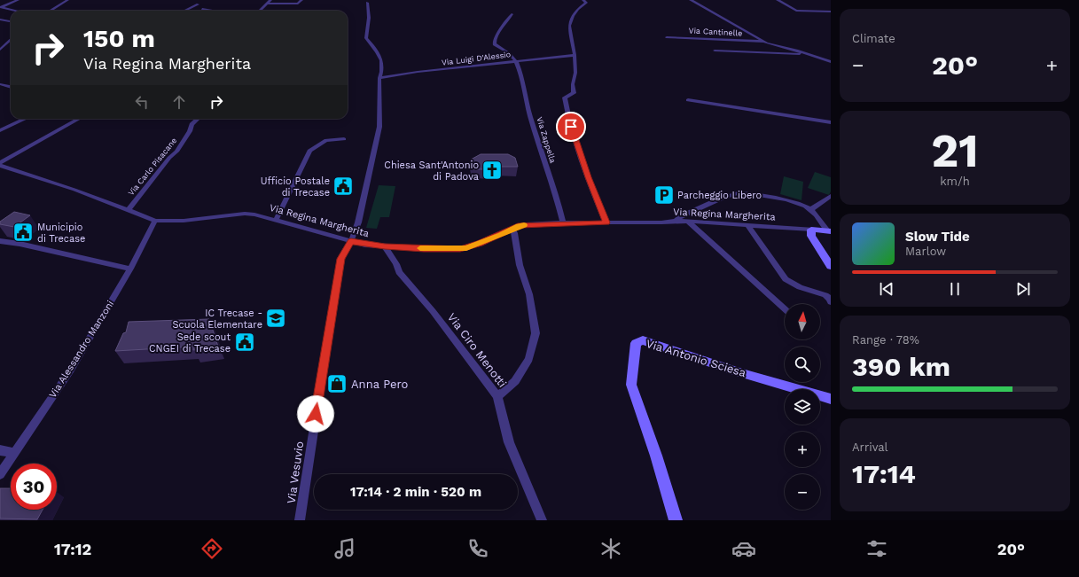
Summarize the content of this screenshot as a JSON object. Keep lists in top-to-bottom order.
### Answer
{
  "streets": {
    "street": [
      "Via Cantinelle",
      "Via Luigi D'Alessio",
      "Via Zappella",
      "Via Carlo Pisacane",
      "Via Regina Margherita",
      "Via Alessandro Manzoni",
      "Via Ciro Menotti",
      "Via Antonio Sciesa",
      "Via Vesuvio"
    ]
  },
  "crossings": [
    ["Via Luigi D'Alessio", "Via Zappella"],
    ["Via Luigi D'Alessio", "Via Vesuvio"],
    ["Via Zappella", "Via Regina Margherita"],
    ["Via Carlo Pisacane", "Via Regina Margherita"],
    ["Via Regina Margherita", "Via Alessandro Manzoni"],
    ["Via Regina Margherita", "Via Ciro Menotti"],
    ["Via Regina Margherita", "Via Vesuvio"]
  ],
  "places": {
    "church": ["Chiesa Sant'Antonio di Padova"],
    "public building": ["Ufficio Postale di Trecase", "Municipio di Trecase", "Sede scout CNGEI di Trecase"],
    "parking": ["Parcheggio Libero"],
    "school or university": ["IC Trecase - Scuola Elementare"],
    "shop": ["Anna Pero"]
  },
  "north": "top",
  "page": {
    "tile": [
      "Climate",
      ["21", "km/h"],
      ["Range · 78%", "390 km"],
      ["Arrival", "17:14"]
    ],
    "turn": ["150 m", "Via Regina Margherita"],
    "heat": ["−", "20°", "+"],
    "song": ["Slow Tide", "Marlow"],
    "map_buttons": ["+", "−"],
    "limit": "30",
    "trip": "17:14 · 2 min · 520 m",
    "tabs": ["17:12", "20°"]
  }
}
